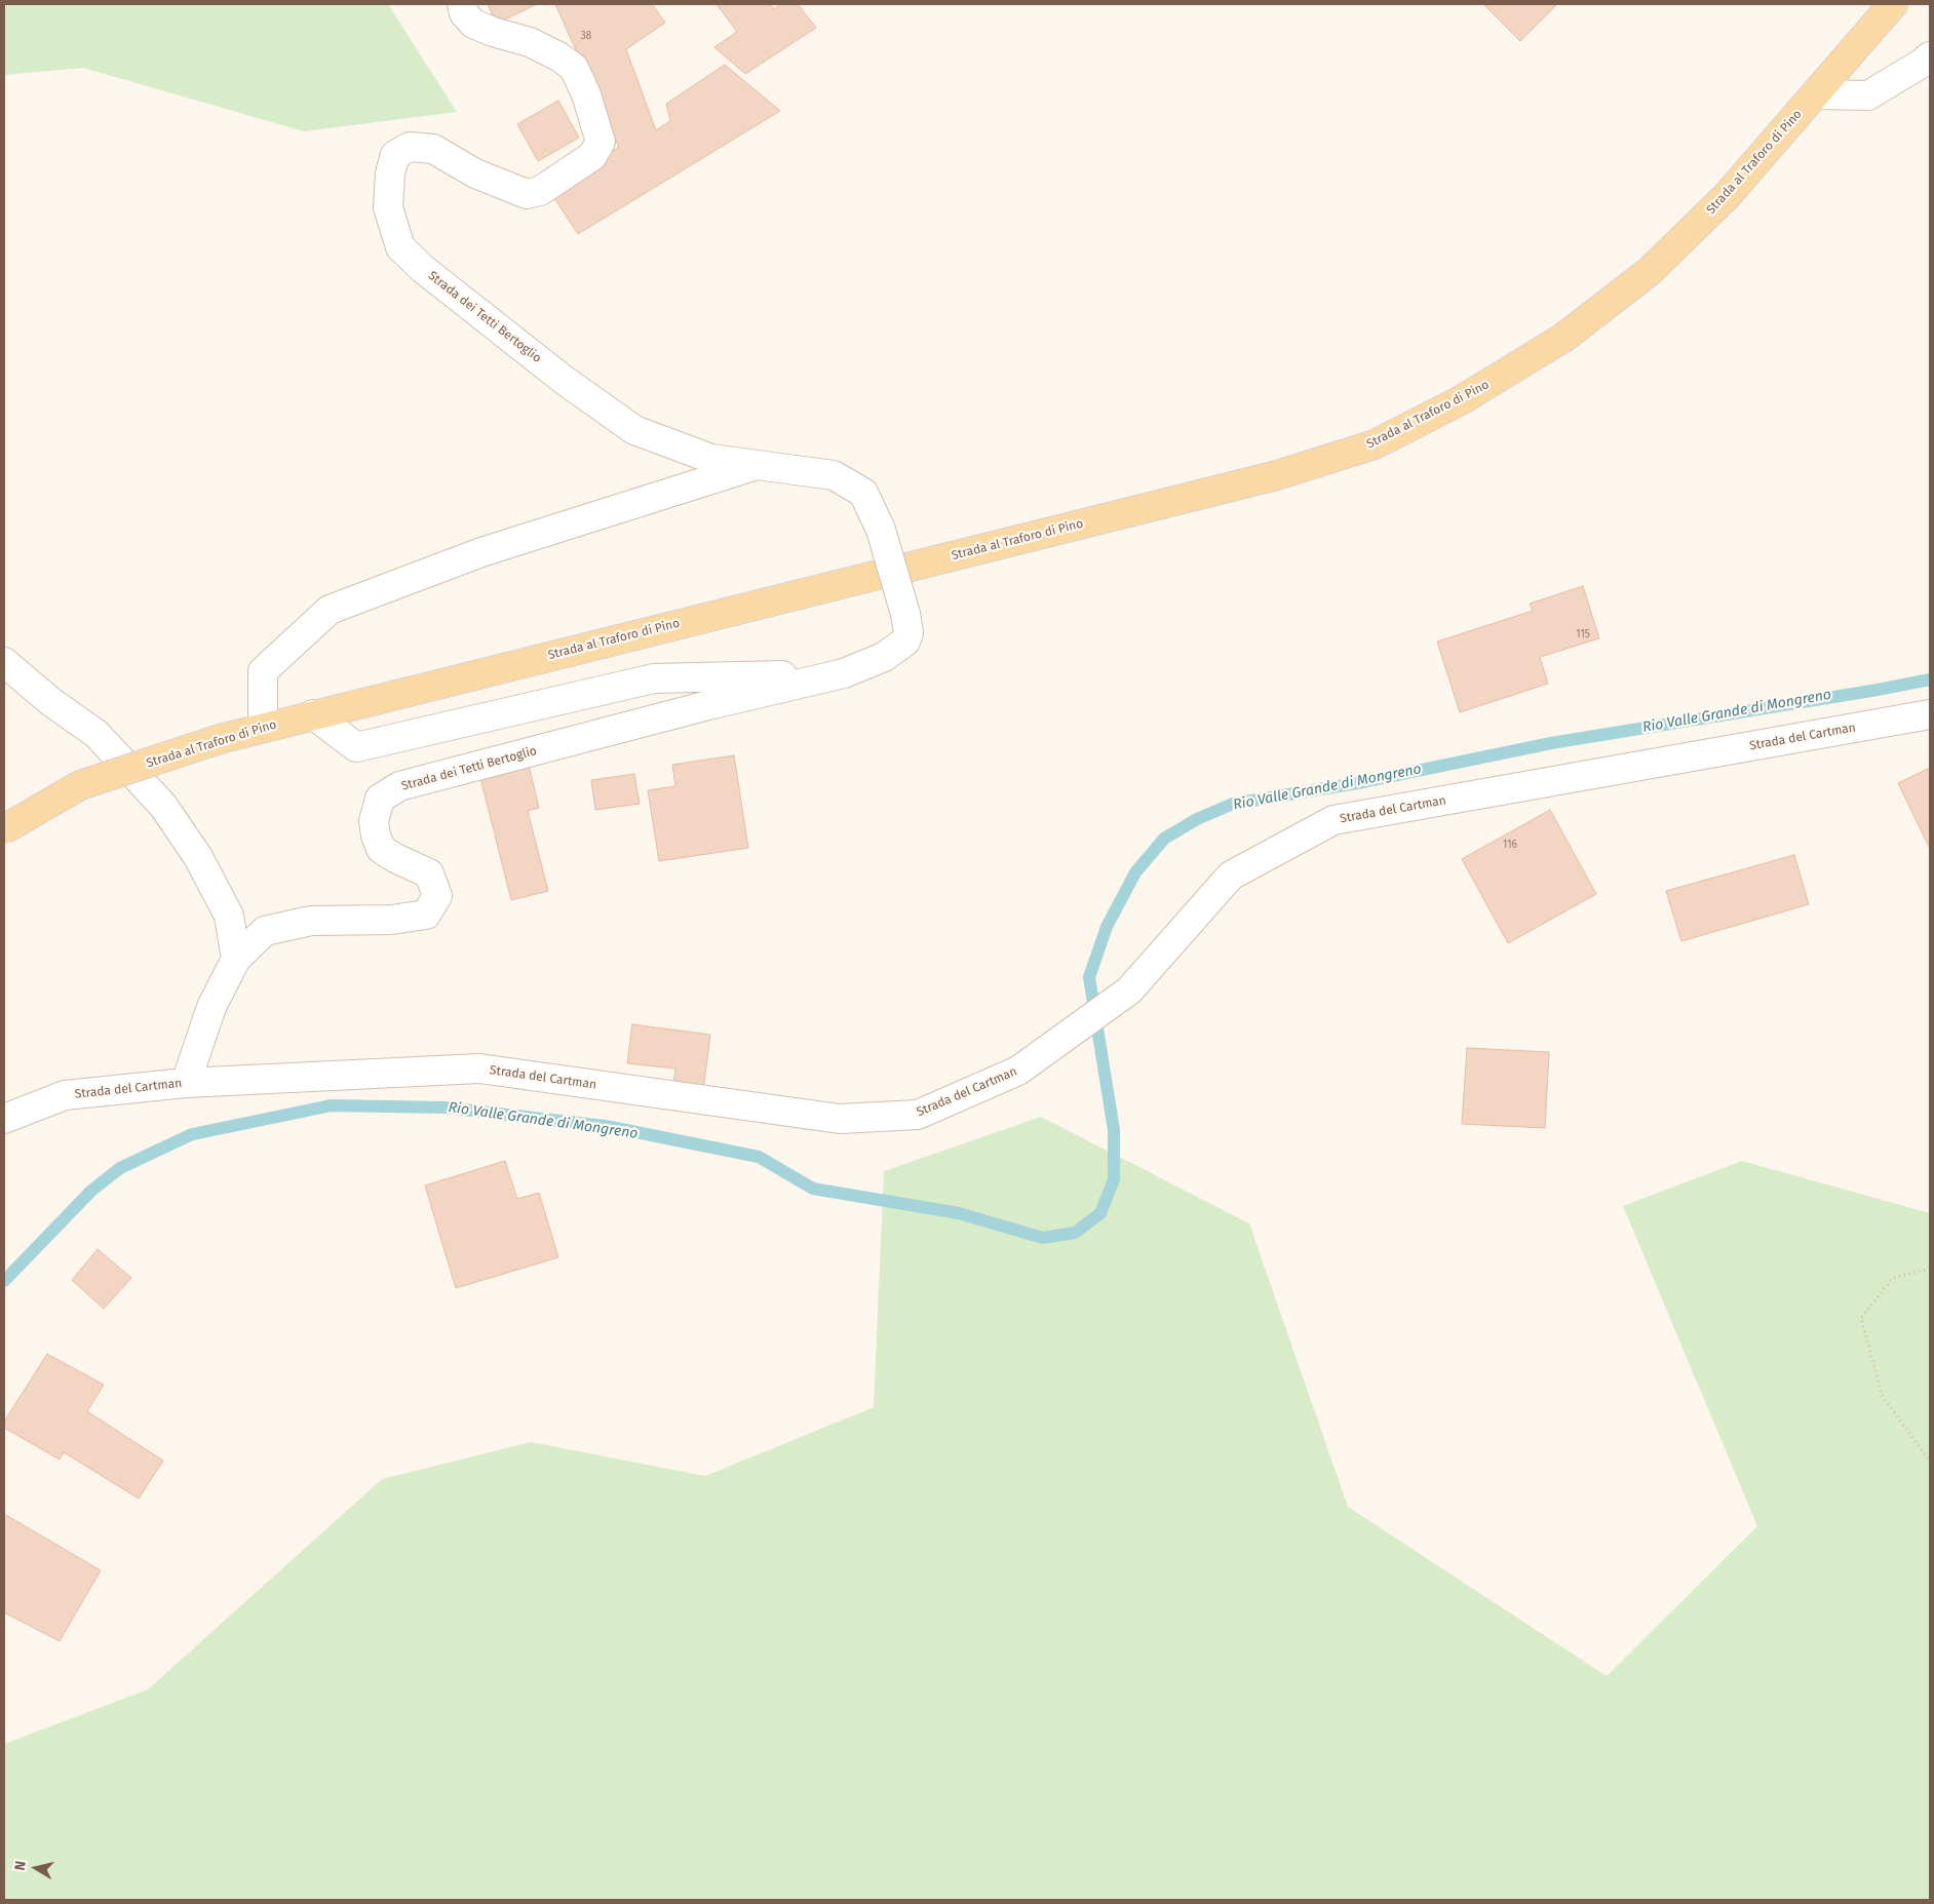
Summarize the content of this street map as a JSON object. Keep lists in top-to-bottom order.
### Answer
{
  "streets": {
    "main road": ["Strada al Traforo di Pino"],
    "street": ["Strada dei Tetti Bertoglio", "Strada del Cartman"]
  },
  "crossings": [
    ["Strada al Traforo di Pino", "Strada dei Tetti Bertoglio"],
    ["Strada dei Tetti Bertoglio", "Strada del Cartman"]
  ],
  "water": ["Rio Valle Grande di Mongreno"],
  "house_numbers": ["38", "115", "116"],
  "north": "left"
}
